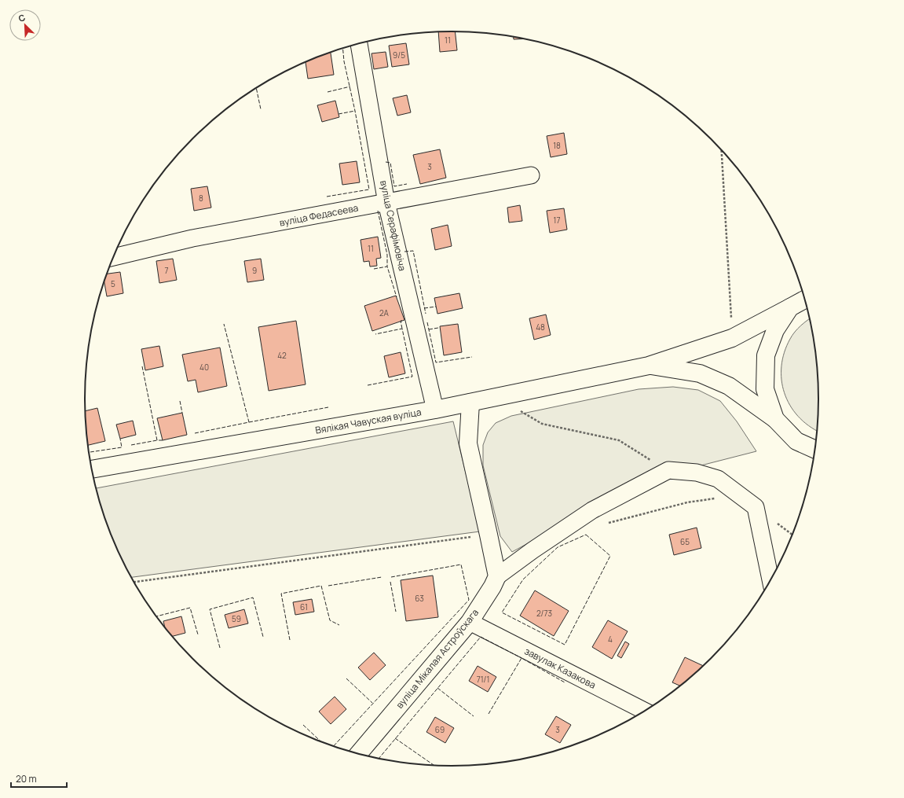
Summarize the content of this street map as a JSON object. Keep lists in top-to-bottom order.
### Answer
{
  "streets": {
    "main road": ["Вялікая Чавуская вуліца", "вуліца Мікалая Астроўскага"],
    "street": ["вуліца Федасеева", "вуліца Серафімовіча", "завулак Казакова"]
  },
  "crossings": [
    ["вуліца Федасеева", "вуліца Серафімовіча"],
    ["вуліца Серафімовіча", "Вялікая Чавуская вуліца"],
    ["вуліца Мікалая Астроўскага", "завулак Казакова"]
  ],
  "house_numbers": [
    "11",
    "9/5",
    "18",
    "3",
    "8",
    "17",
    "11",
    "7",
    "9",
    "5",
    "2А",
    "48",
    "42",
    "40",
    "65",
    "63",
    "61",
    "2/73",
    "59",
    "4",
    "71/1",
    "69",
    "3"
  ],
  "scale_bar": "20 m",
  "north": "top left"
}
